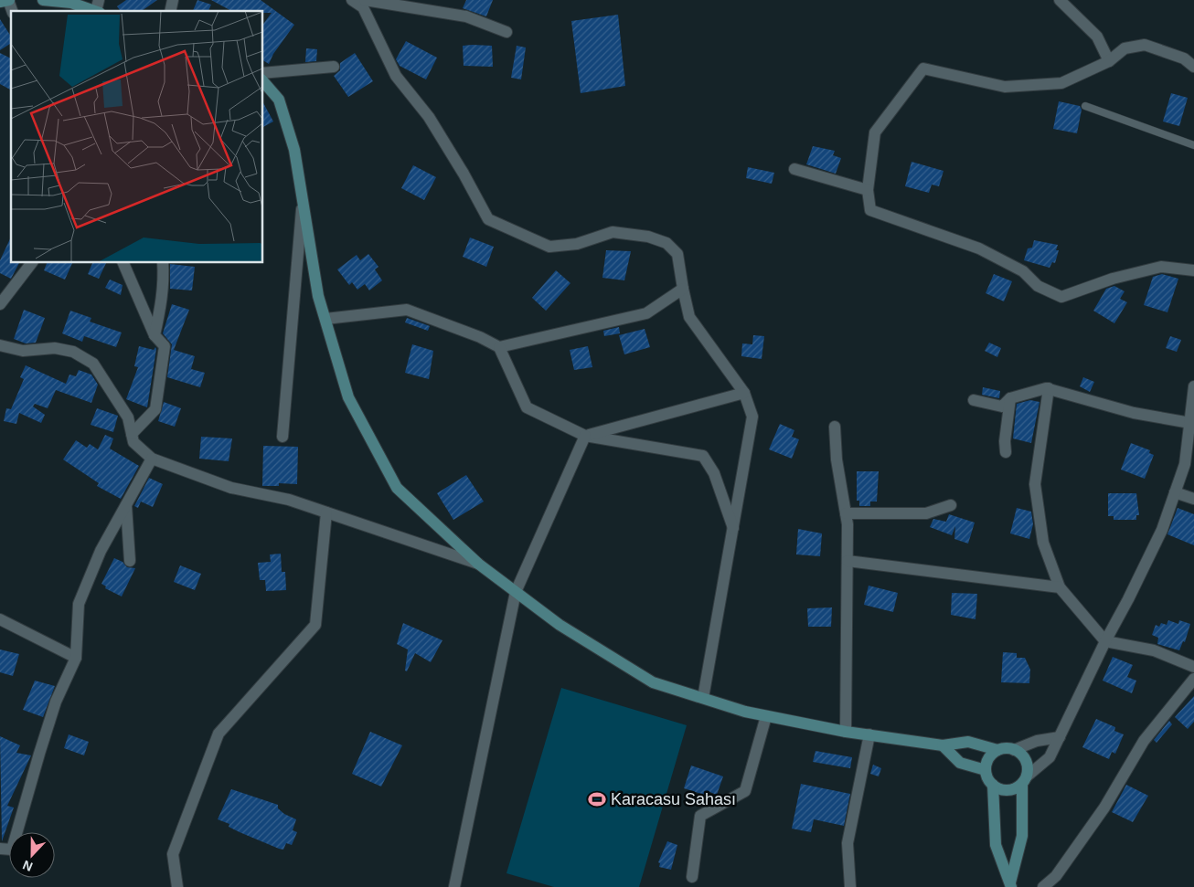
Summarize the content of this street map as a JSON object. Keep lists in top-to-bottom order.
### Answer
{
  "places": {
    "sports": ["Karacasu Sahası"]
  },
  "north": "bottom"
}
